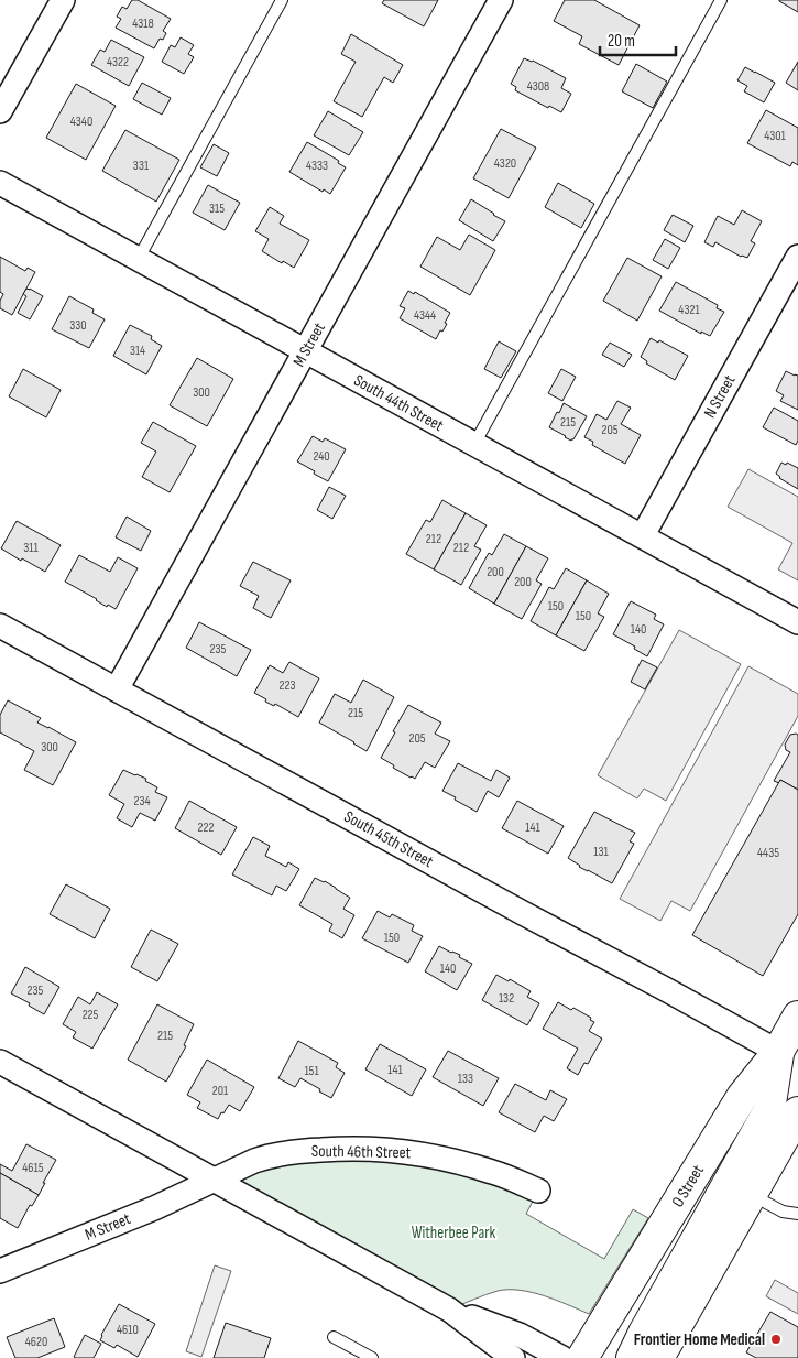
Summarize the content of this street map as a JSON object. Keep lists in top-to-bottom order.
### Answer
{
  "streets": {
    "main road": ["O Street"],
    "street": [
      "M Street",
      "N Street",
      "South 44th Street",
      "South 45th Street",
      "South 46th Street"
    ]
  },
  "crossings": [
    ["M Street", "South 44th Street"],
    ["M Street", "South 45th Street"],
    ["M Street", "South 46th Street"],
    ["N Street", "South 44th Street"],
    ["South 45th Street", "O Street"]
  ],
  "parks": ["Witherbee Park"],
  "places": ["Frontier Home Medical"],
  "house_numbers": [
    "4318",
    "4322",
    "4308",
    "4340",
    "4301",
    "4320",
    "331",
    "4333",
    "315",
    "4321",
    "4344",
    "330",
    "314",
    "300",
    "215",
    "205",
    "240",
    "212",
    "311",
    "212",
    "200",
    "200",
    "150",
    "150",
    "140",
    "235",
    "223",
    "215",
    "205",
    "300",
    "234",
    "222",
    "141",
    "131",
    "4435",
    "150",
    "140",
    "235",
    "132",
    "225",
    "215",
    "141",
    "151",
    "133",
    "201",
    "4615",
    "4610",
    "4620"
  ],
  "scale_bar": "20 m"
}
